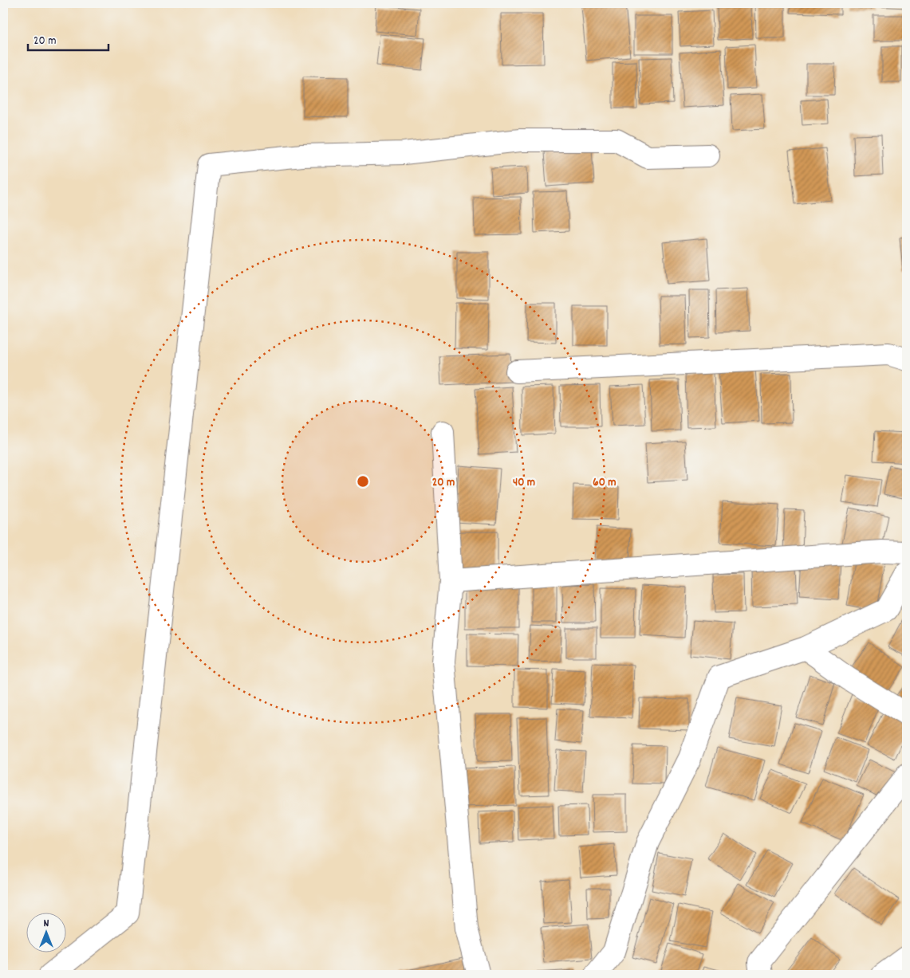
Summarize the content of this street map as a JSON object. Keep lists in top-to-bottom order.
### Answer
{
  "scale_bar": "20 m",
  "north": "top",
  "rings": ["20 m", "40 m", "60 m"]
}
